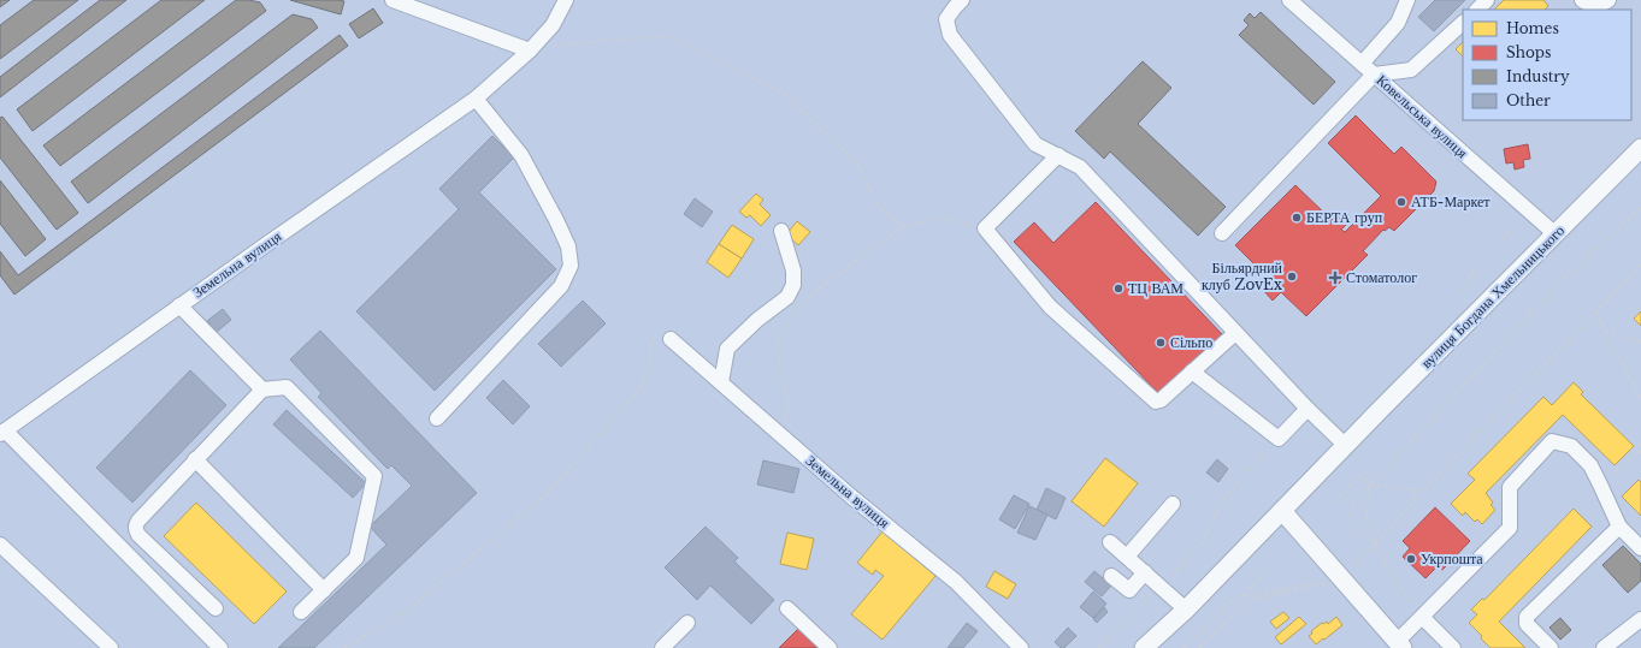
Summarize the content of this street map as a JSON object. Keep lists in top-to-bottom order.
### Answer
{
  "streets": {
    "main road": ["вулиця Богдана Хмельницького"],
    "street": ["Ковельська вулиця", "Земельна вулиця"]
  },
  "crossings": [
    ["Ковельська вулиця", "вулиця Богдана Хмельницького"]
  ],
  "places": {
    "other": [
      "АТБ-Маркет",
      "БЕРТА груп",
      "Більярдний клуб ZovEx",
      "ТЦ ВАМ",
      "Сільпо",
      "Укрпошта"
    ],
    "health": ["Стоматолог"]
  },
  "legend": [
    "Homes",
    "Shops",
    "Industry",
    "Other"
  ]
}
